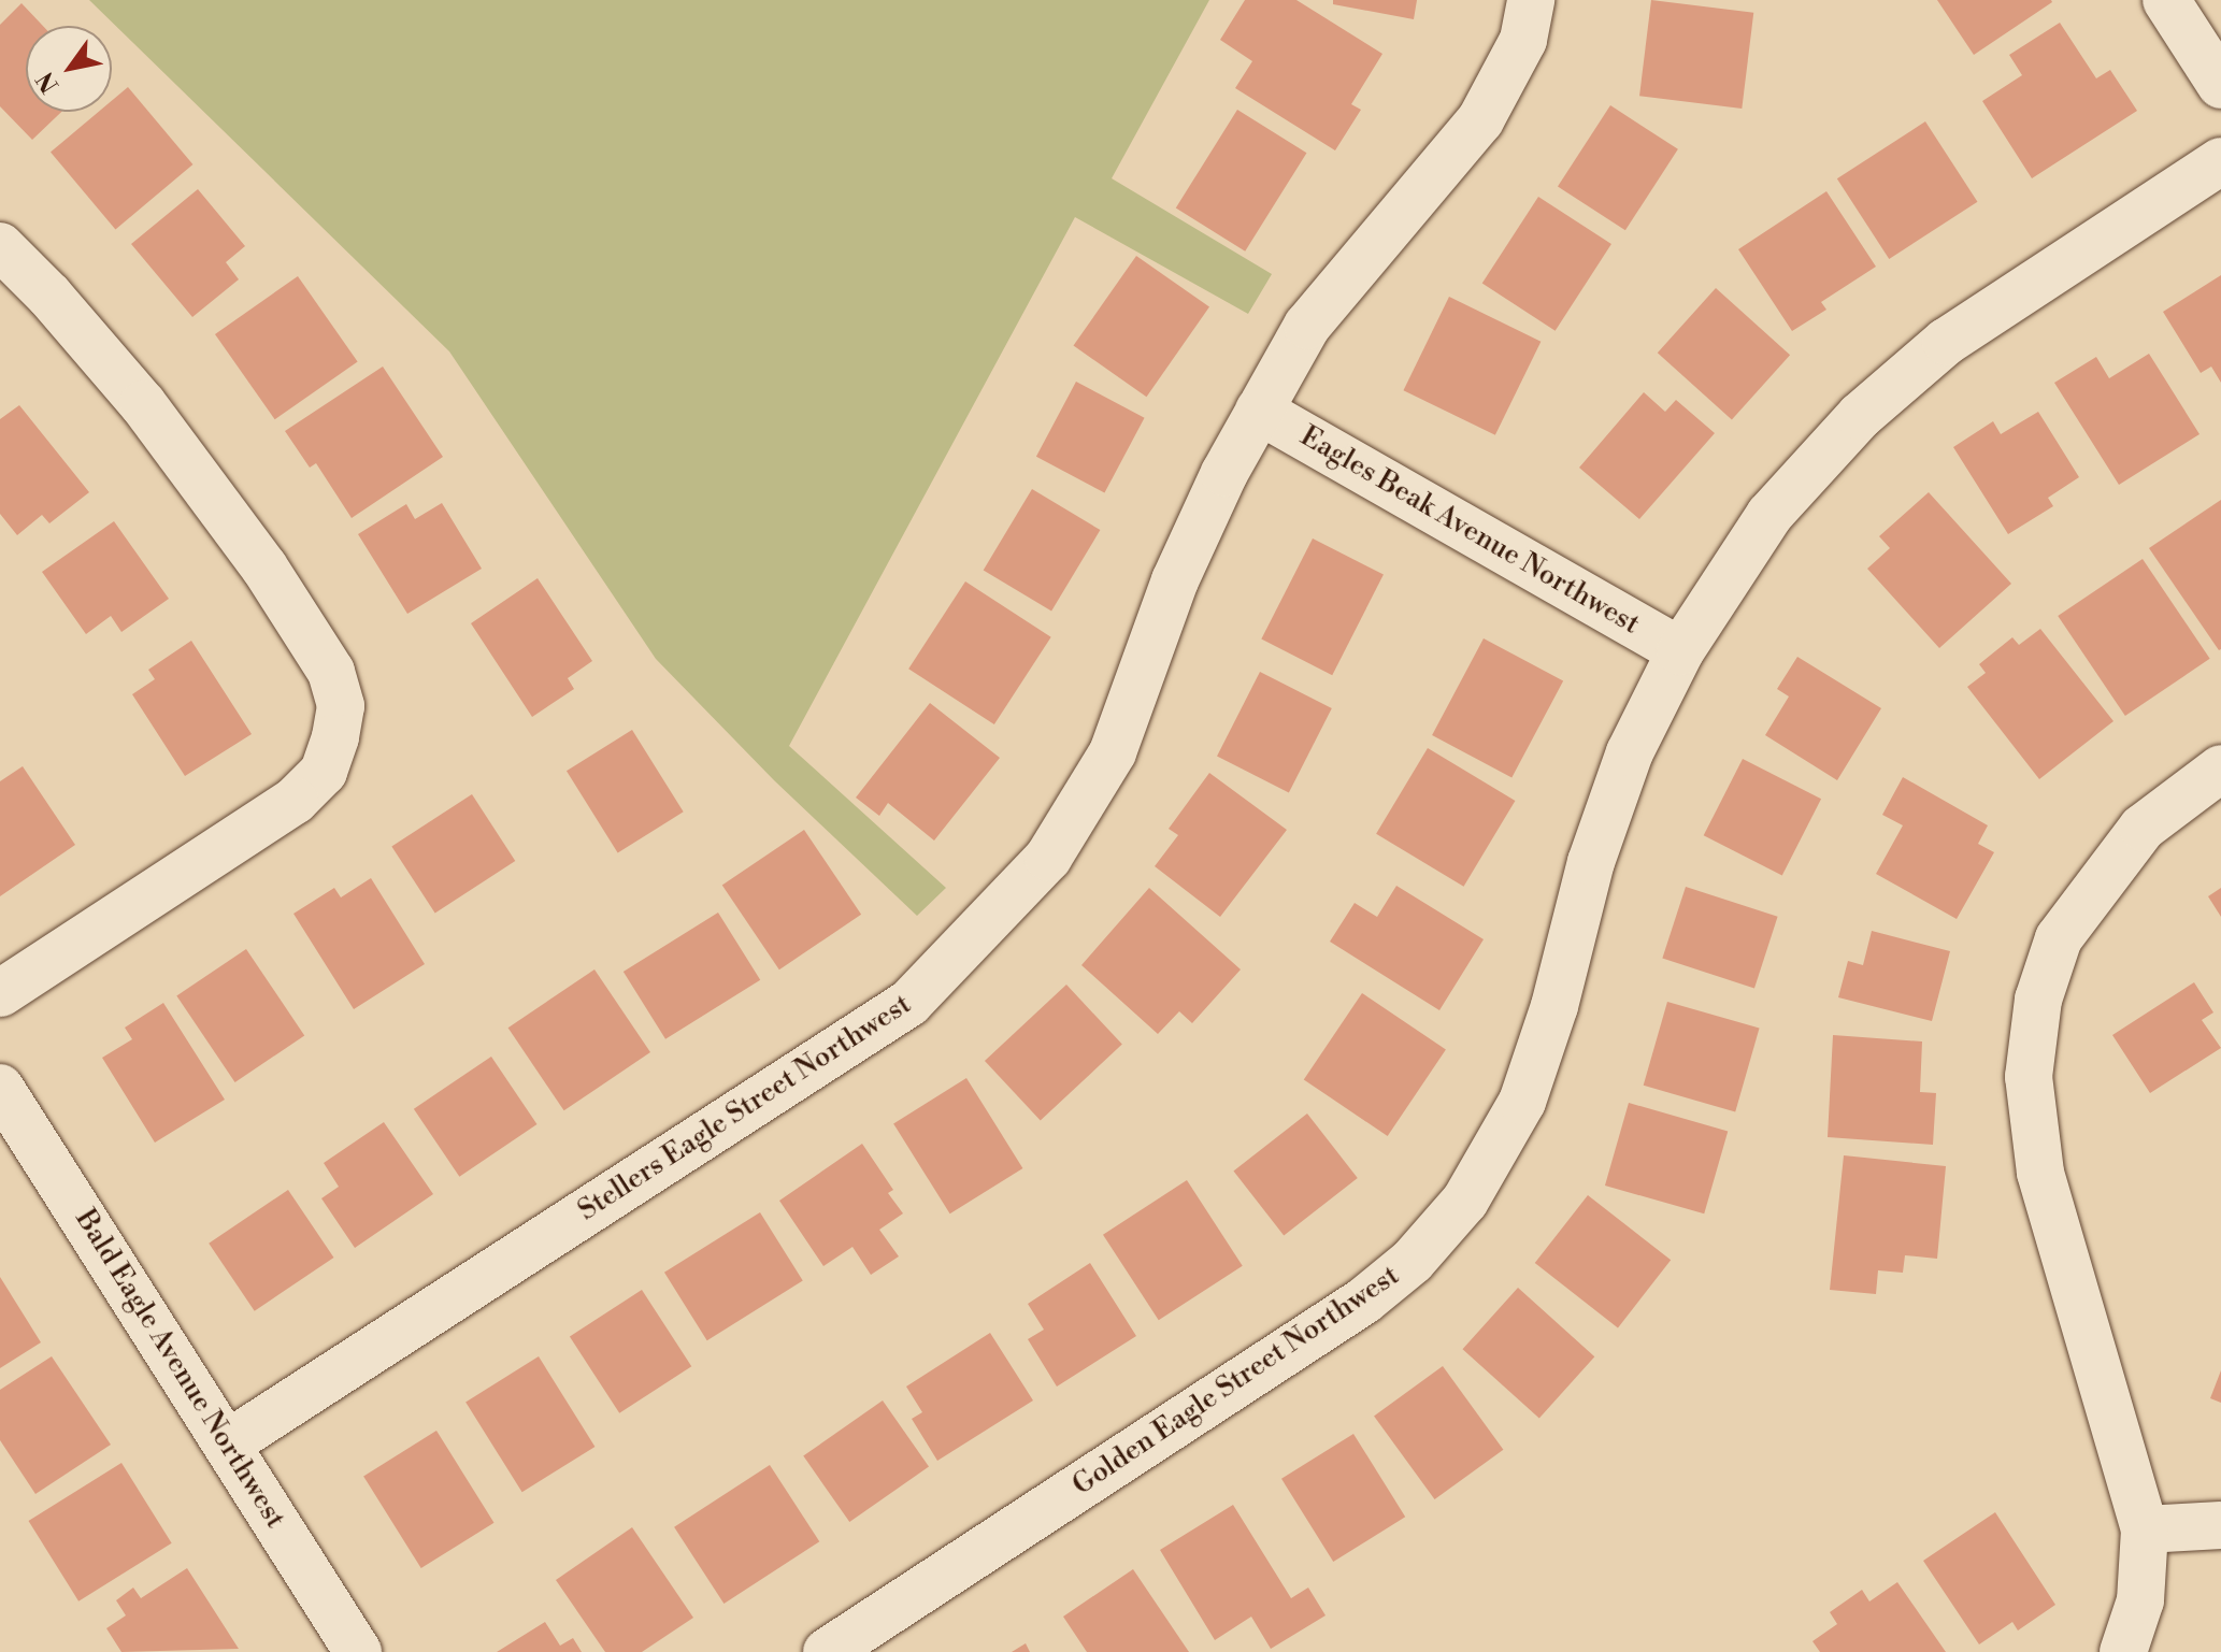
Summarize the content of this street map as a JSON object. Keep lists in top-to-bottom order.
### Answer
{
  "streets": {
    "street": [
      "Eagles Beak Avenue Northwest",
      "Stellers Eagle Street Northwest",
      "Bald Eagle Avenue Northwest",
      "Golden Eagle Street Northwest"
    ]
  },
  "crossings": [
    ["Eagles Beak Avenue Northwest", "Stellers Eagle Street Northwest"],
    ["Eagles Beak Avenue Northwest", "Golden Eagle Street Northwest"],
    ["Stellers Eagle Street Northwest", "Bald Eagle Avenue Northwest"]
  ],
  "north": "bottom left"
}
